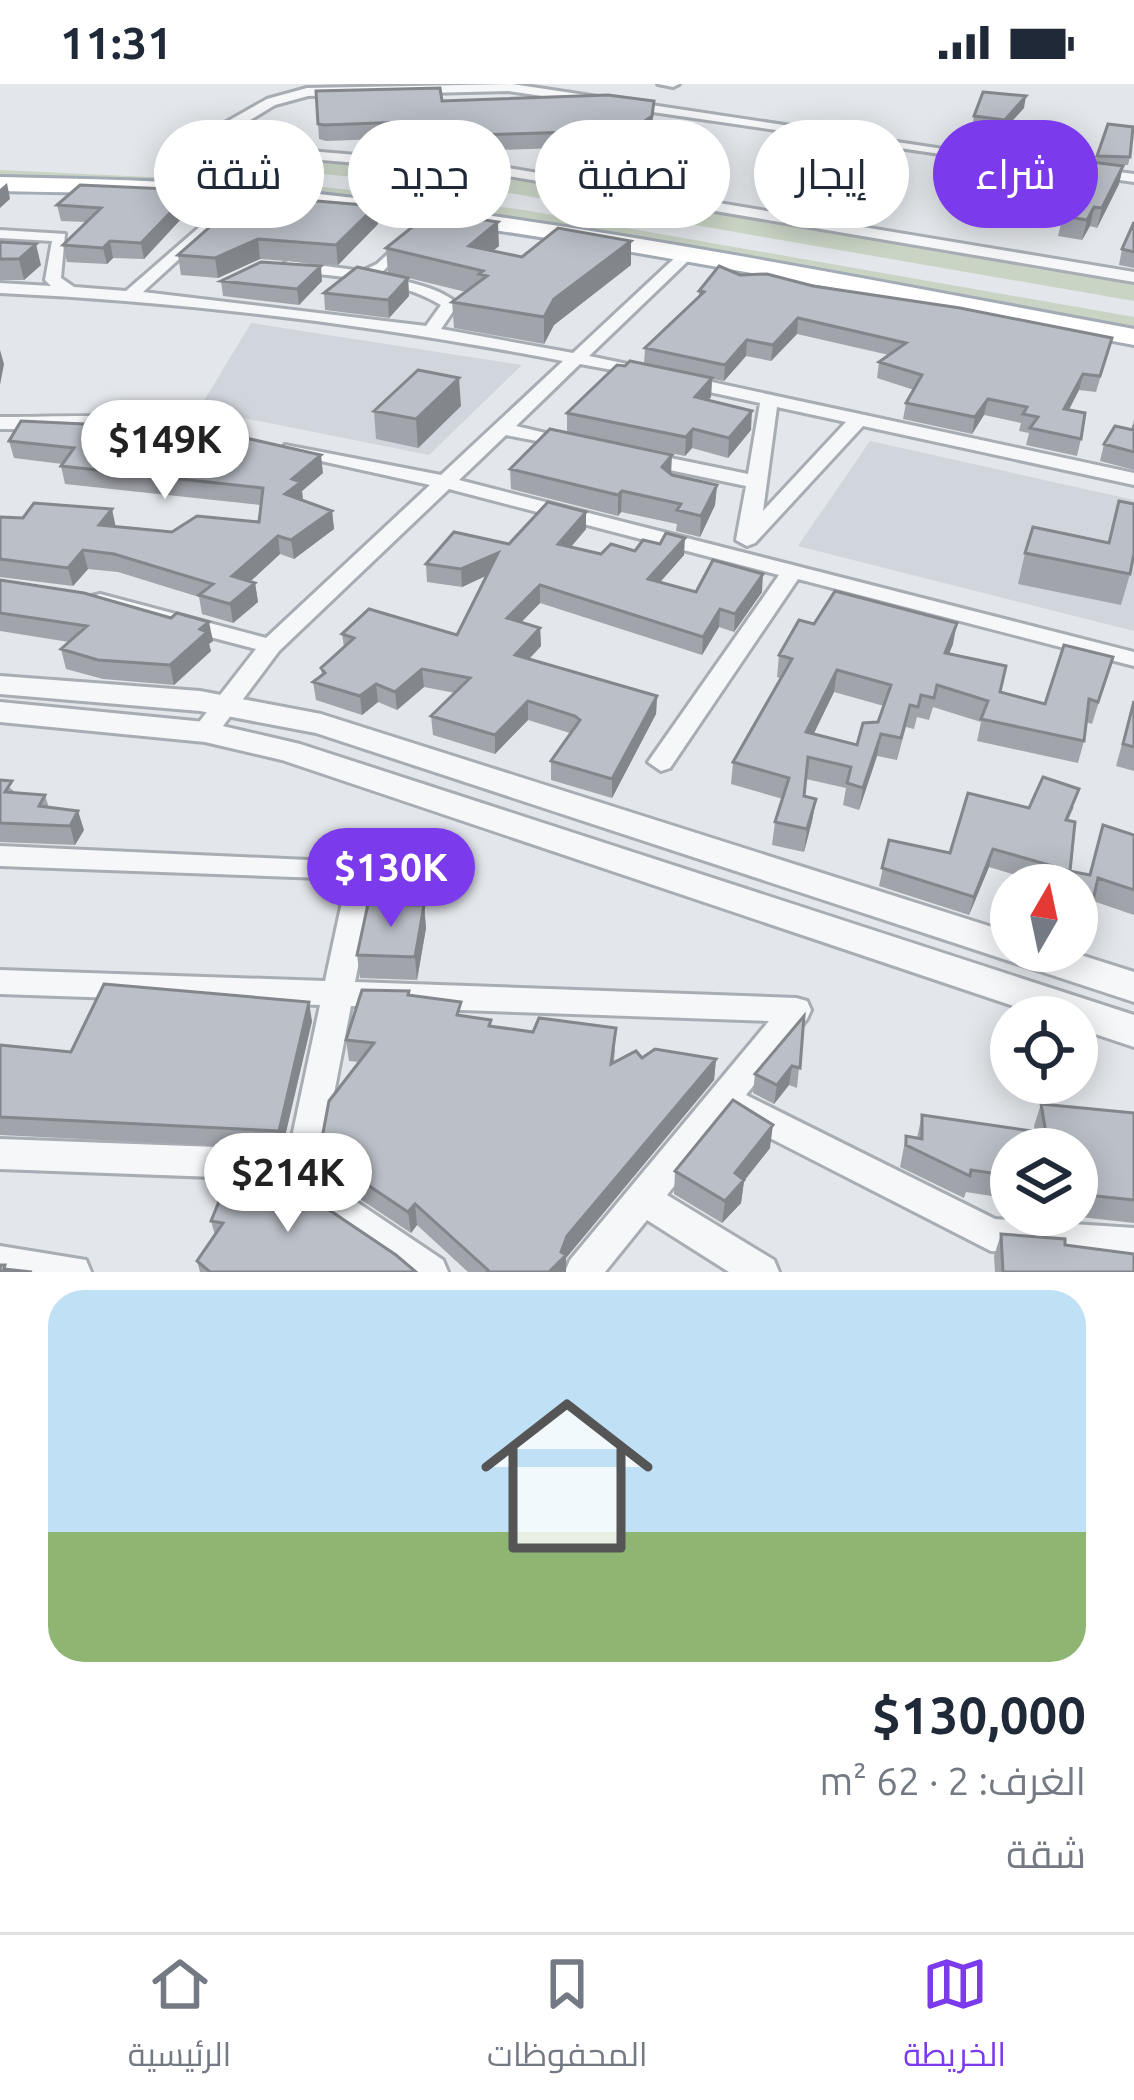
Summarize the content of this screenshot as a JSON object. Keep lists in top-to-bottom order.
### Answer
{
  "north": "top",
  "page": {
    "status": "11:31",
    "chip": [
      "شراء",
      "إيجار",
      "تصفية",
      "جديد",
      "شقة"
    ],
    "price": ["$149K", "$130K", "$214K"],
    "list": [
      {
        "name": "$130,000",
        "note": "الغرف: 2 · 62 m² · شقة"
      }
    ],
    "tabs": ["الخريطة", "المحفوظات", "الرئيسية"]
  }
}
